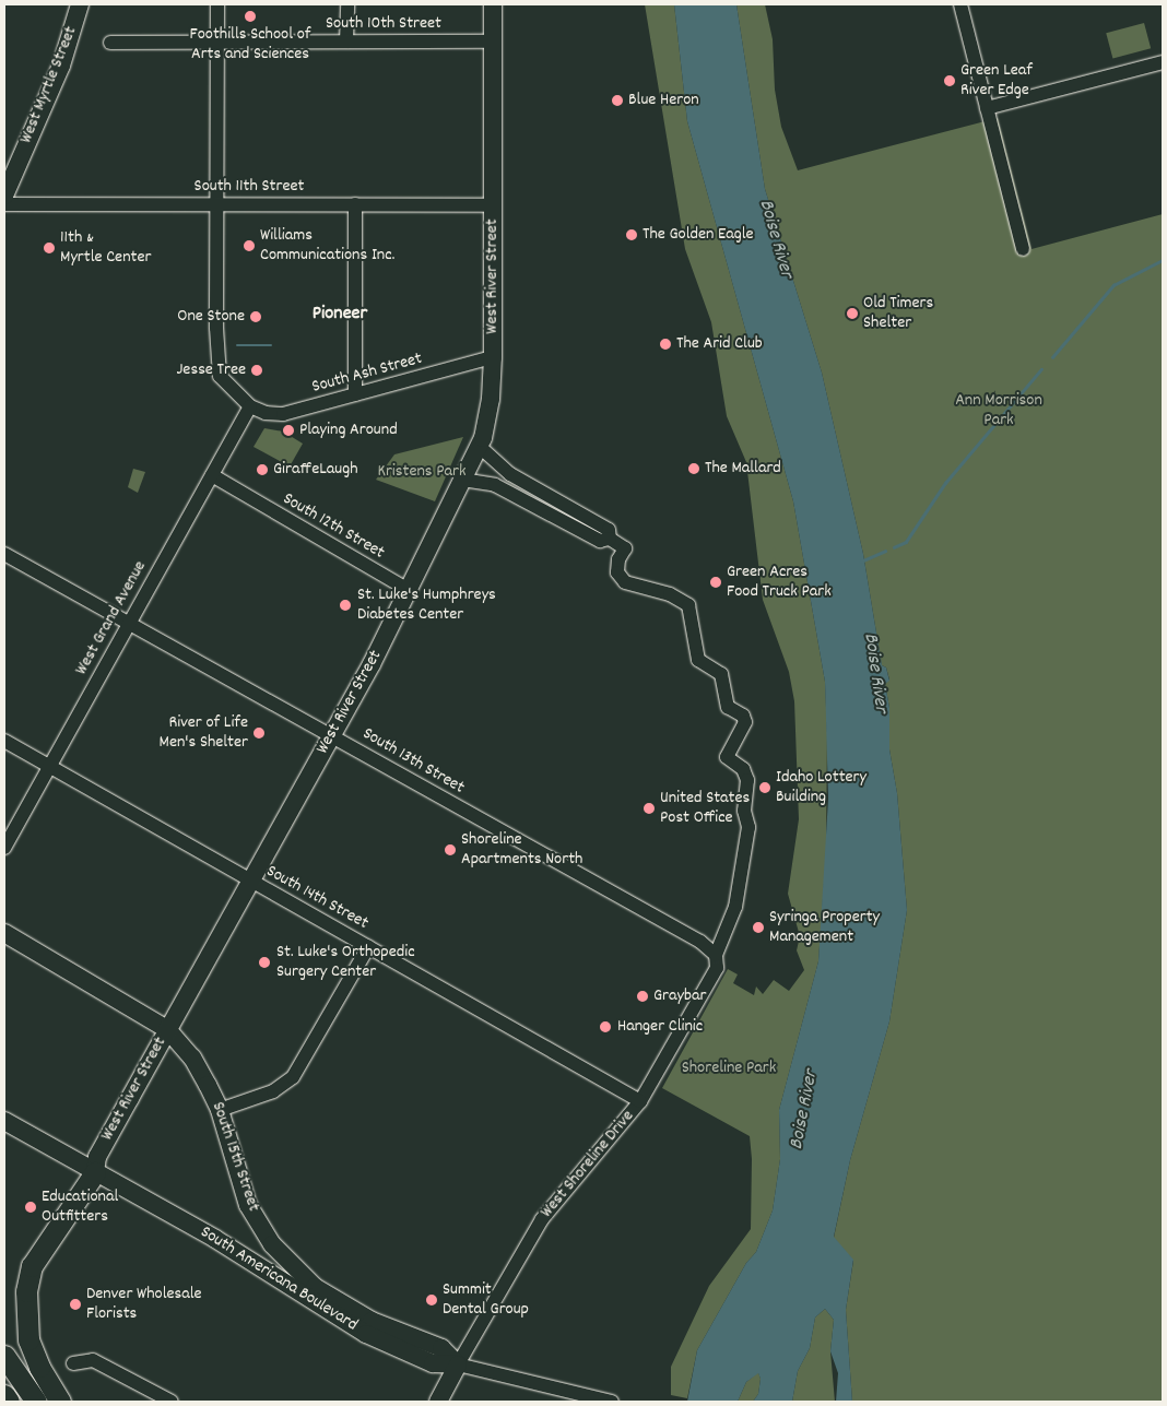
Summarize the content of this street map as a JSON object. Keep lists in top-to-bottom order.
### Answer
{
  "streets": {
    "main road": [
      "West Myrtle Street",
      "West River Street",
      "South 15th Street",
      "West Shoreline Drive",
      "South Americana Boulevard"
    ],
    "street": [
      "South 10th Street",
      "South 11th Street",
      "South Ash Street",
      "South 12th Street",
      "West Grand Avenue",
      "South 13th Street",
      "South 14th Street"
    ]
  },
  "crossings": [
    ["South 10th Street", "West River Street"],
    ["South 11th Street", "West River Street"],
    ["West River Street", "South Ash Street"],
    ["West River Street", "South 12th Street"],
    ["West River Street", "South 13th Street"],
    ["West River Street", "South 14th Street"],
    ["West River Street", "South 15th Street"],
    ["West River Street", "South Americana Boulevard"],
    ["South Ash Street", "West Grand Avenue"],
    ["South 12th Street", "West Grand Avenue"],
    ["West Grand Avenue", "South 13th Street"],
    ["West Grand Avenue", "South 14th Street"],
    ["South 13th Street", "West Shoreline Drive"],
    ["South 14th Street", "West Shoreline Drive"],
    ["South 15th Street", "South Americana Boulevard"],
    ["West Shoreline Drive", "South Americana Boulevard"]
  ],
  "districts": ["Pioneer"],
  "water": ["Boise River"],
  "parks": ["Ann Morrison Park", "Kristens Park", "Shoreline Park"],
  "places": [
    "Foothills School of Arts and Sciences",
    "Green Leaf River Edge",
    "Blue Heron",
    "The Golden Eagle",
    "Williams Communications Inc.",
    "11th & Myrtle Center",
    "Old Timers Shelter",
    "One Stone",
    "The Arid Club",
    "Jesse Tree",
    "Playing Around",
    "The Mallard",
    "GiraffeLaugh",
    "Green Acres Food Truck Park",
    "St. Luke's Humphreys Diabetes Center",
    "River of Life Men's Shelter",
    "Idaho Lottery Building",
    "United States Post Office",
    "Shoreline Apartments North",
    "Syringa Property Management",
    "St. Luke's Orthopedic Surgery Center",
    "Graybar",
    "Hanger Clinic",
    "Educational Outfitters",
    "Summit Dental Group",
    "Denver Wholesale Florists"
  ]
}
